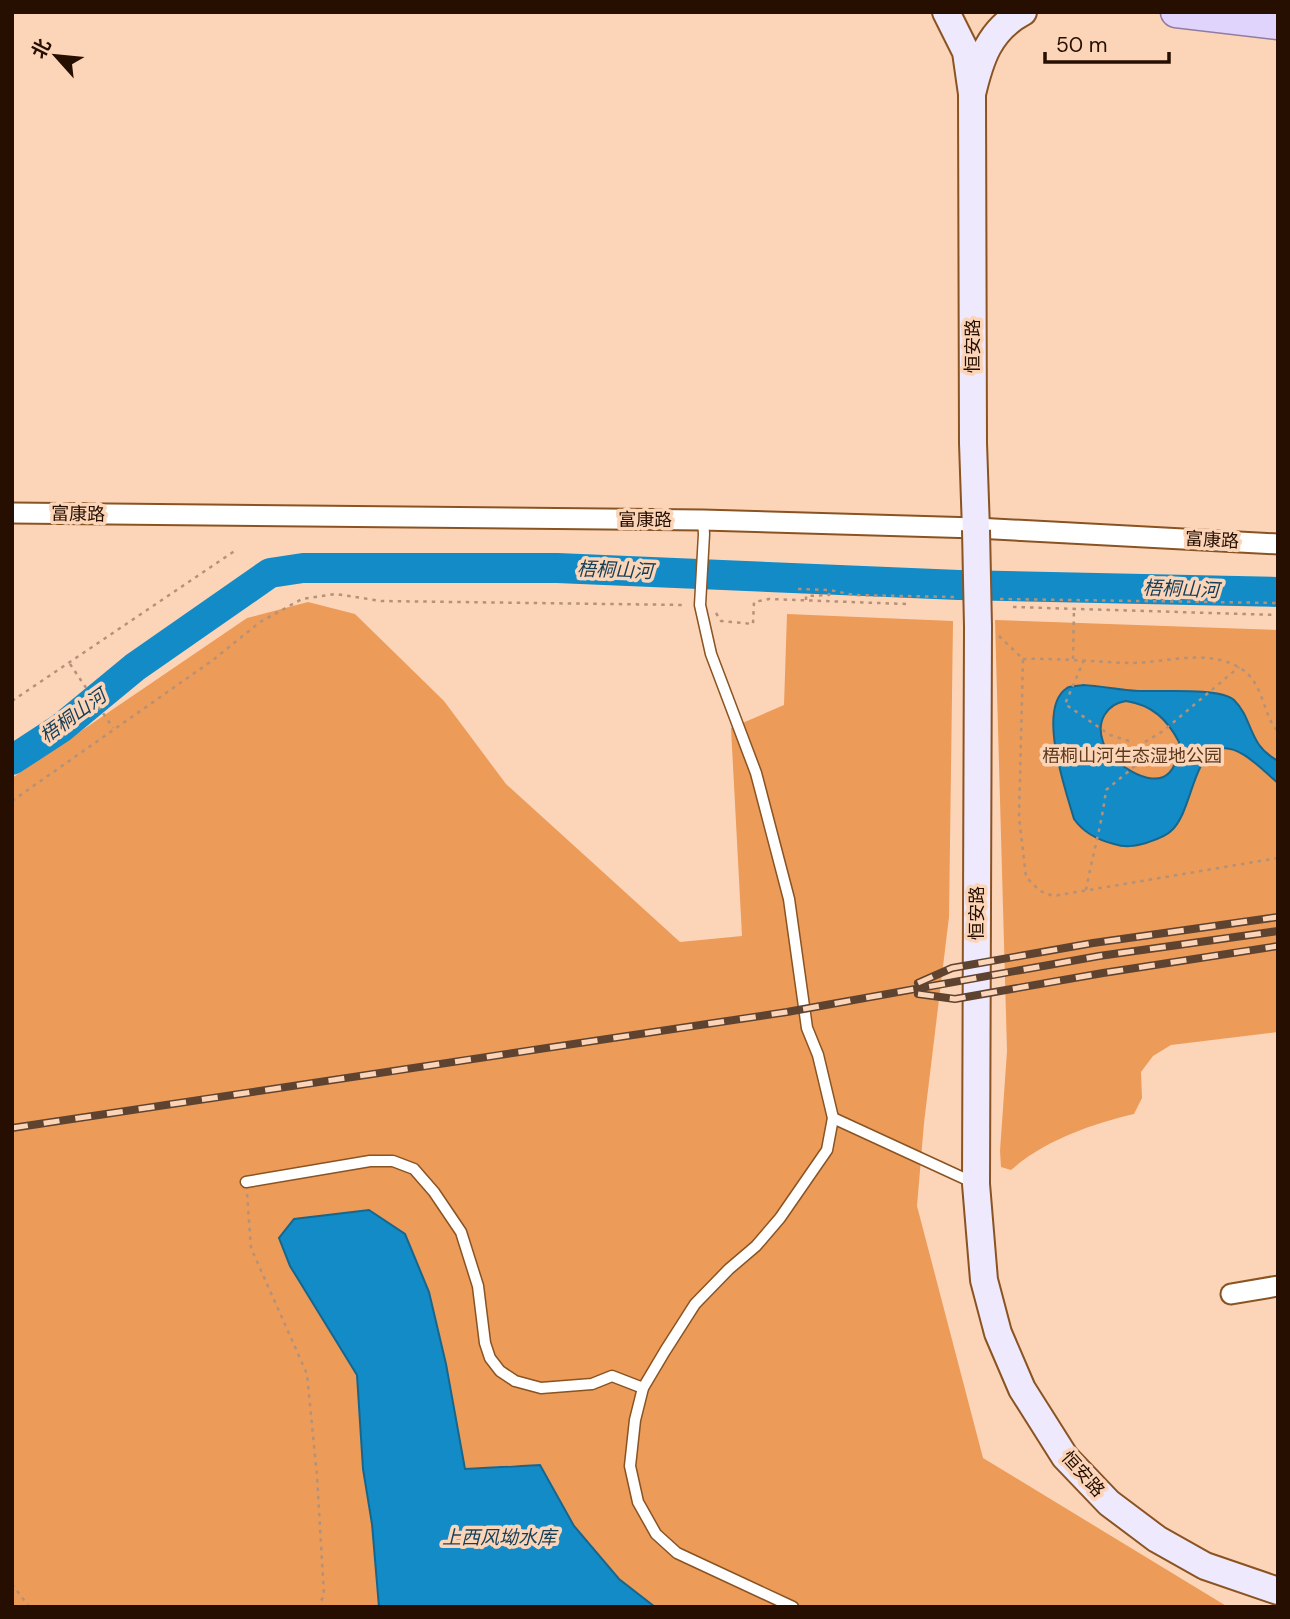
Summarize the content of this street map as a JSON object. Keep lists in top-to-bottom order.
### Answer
{
  "streets": {
    "street": ["恒安路", "富康路"]
  },
  "crossings": [
    ["恒安路", "富康路"]
  ],
  "water": ["梧桐山河", "上西风坳水库"],
  "parks": ["梧桐山河生态湿地公园"],
  "scale_bar": "50 m",
  "north": "top left"
}
